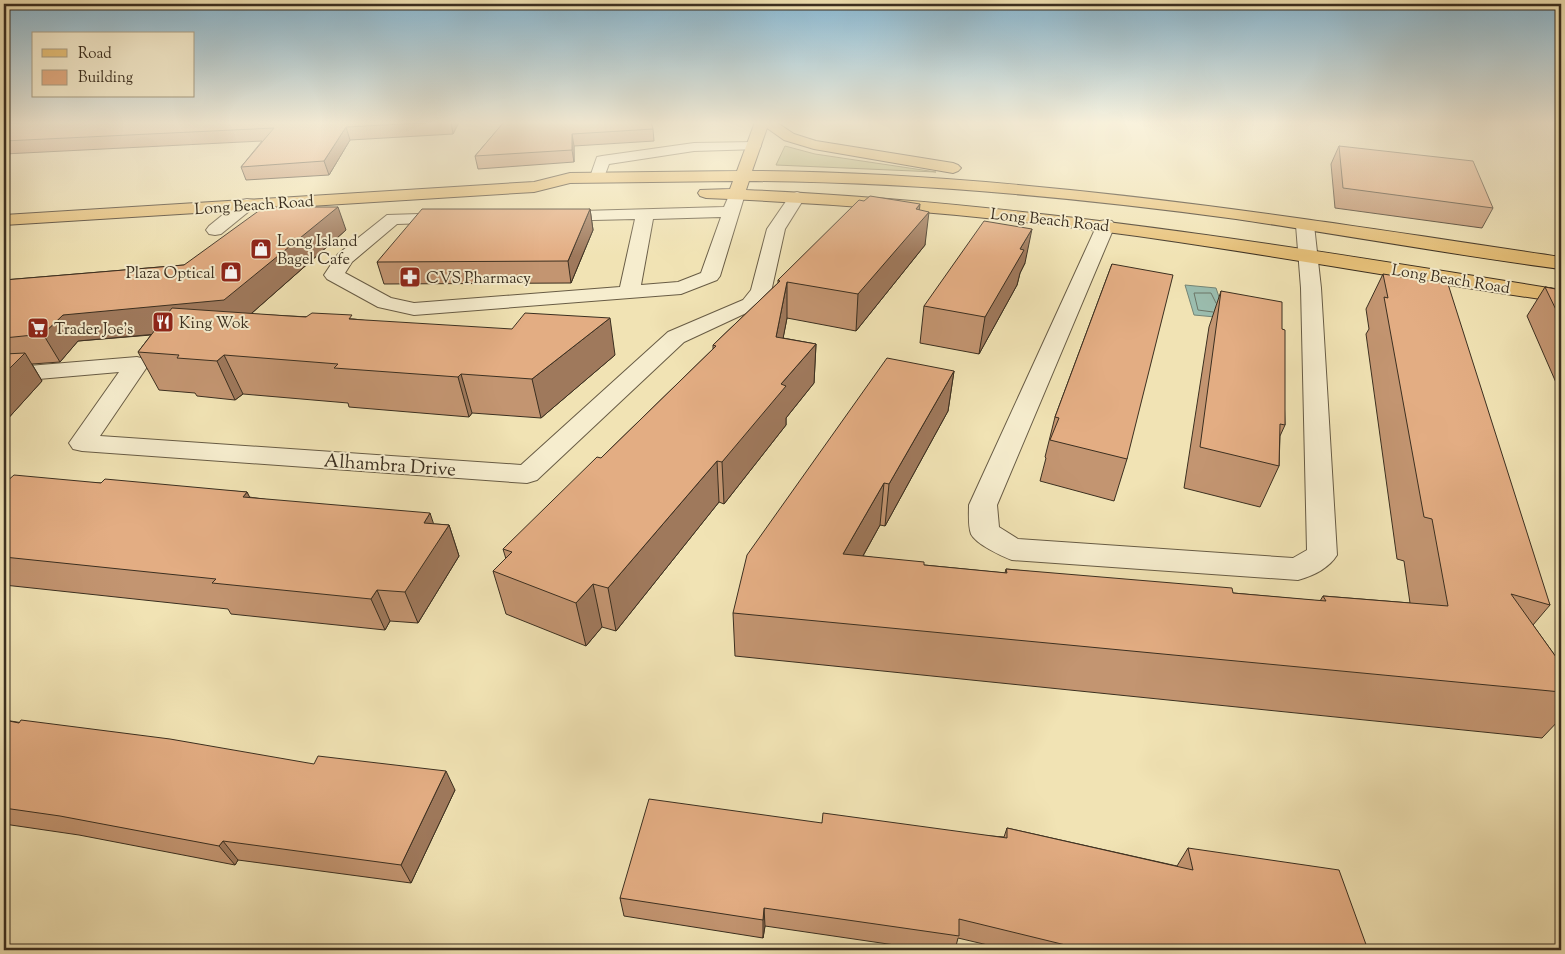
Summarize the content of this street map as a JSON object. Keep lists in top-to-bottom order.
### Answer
{
  "streets": {
    "main road": ["Long Beach Road"],
    "street": ["Alhambra Drive"]
  },
  "crossings": [
    ["Long Beach Road", "Alhambra Drive"]
  ],
  "places": {
    "shop": ["Long Island Bagel Cafe", "Plaza Optical"],
    "pharmacy": ["CVS Pharmacy"],
    "restaurant": ["King Wok"],
    "supermarket": ["Trader Joe's"]
  },
  "legend": ["Road", "Building"]
}
